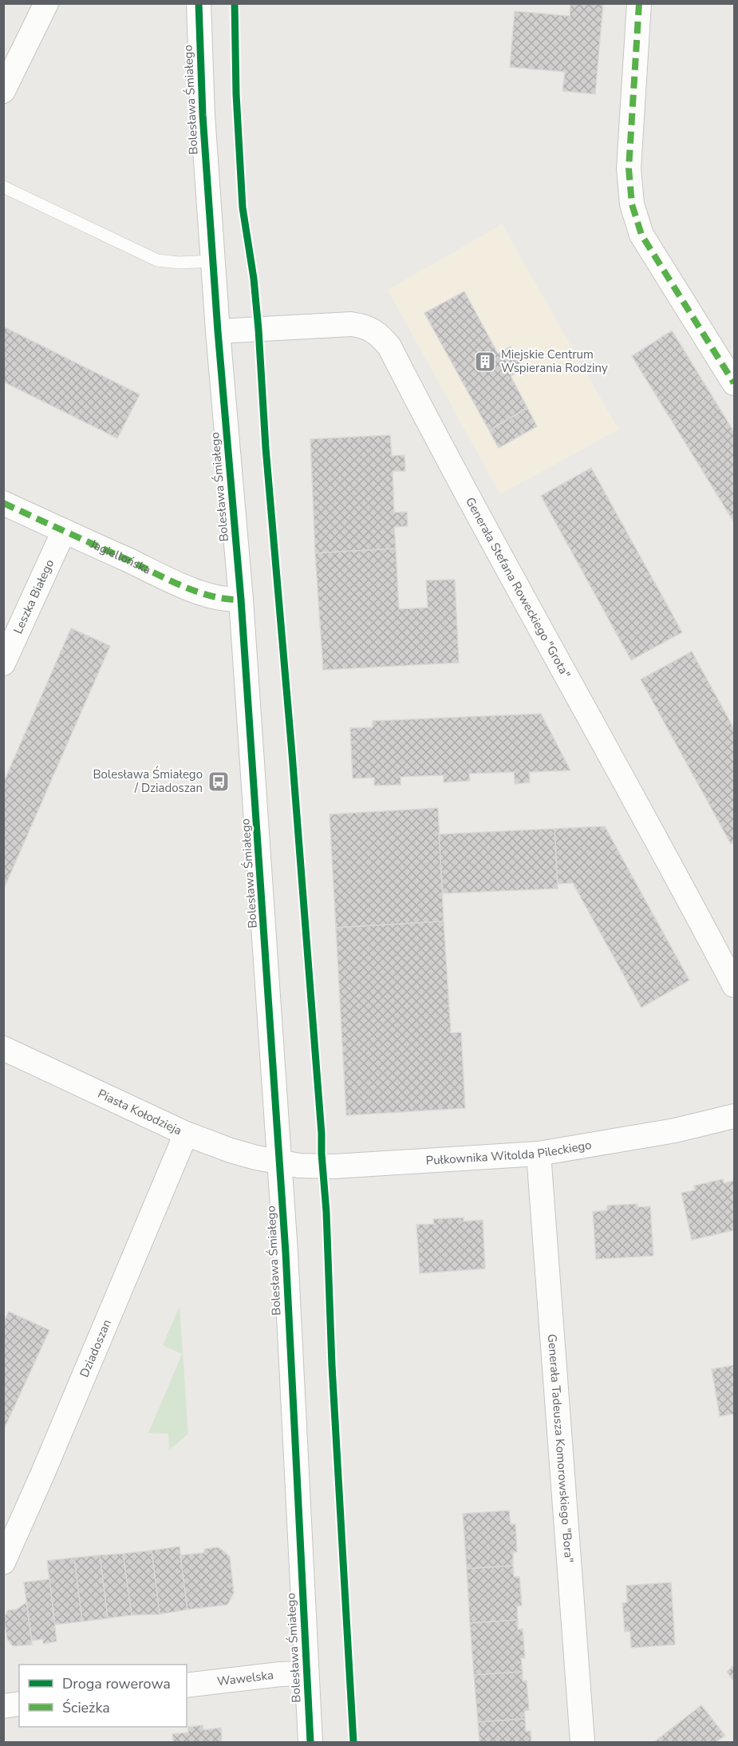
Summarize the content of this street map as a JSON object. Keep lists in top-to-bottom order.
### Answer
{
  "streets": {
    "street": [
      "Bolesława Śmiałego",
      "Jagiellońska",
      "Generała Stefana Roweckiego \"Grota\"",
      "Leszka Białego",
      "Piasta Kołodzieja",
      "Pułkownika Witolda Pileckiego",
      "Dziadoszan",
      "Generała Tadeusza Komorowskiego \"Bora\"",
      "Wawelska"
    ]
  },
  "crossings": [
    ["Bolesława Śmiałego", "Jagiellońska"],
    ["Bolesława Śmiałego", "Generała Stefana Roweckiego \"Grota\""],
    ["Bolesława Śmiałego", "Piasta Kołodzieja"],
    ["Bolesława Śmiałego", "Pułkownika Witolda Pileckiego"],
    ["Bolesława Śmiałego", "Wawelska"],
    ["Jagiellońska", "Leszka Białego"],
    ["Piasta Kołodzieja", "Pułkownika Witolda Pileckiego"],
    ["Piasta Kołodzieja", "Dziadoszan"],
    ["Pułkownika Witolda Pileckiego", "Generała Tadeusza Komorowskiego \"Bora\""]
  ],
  "places": {
    "building": ["Miejskie Centrum Wspierania Rodziny"],
    "bus stop": ["Bolesława Śmiałego / Dziadoszan"]
  },
  "legend": ["Droga rowerowa", "Ścieżka"]
}
